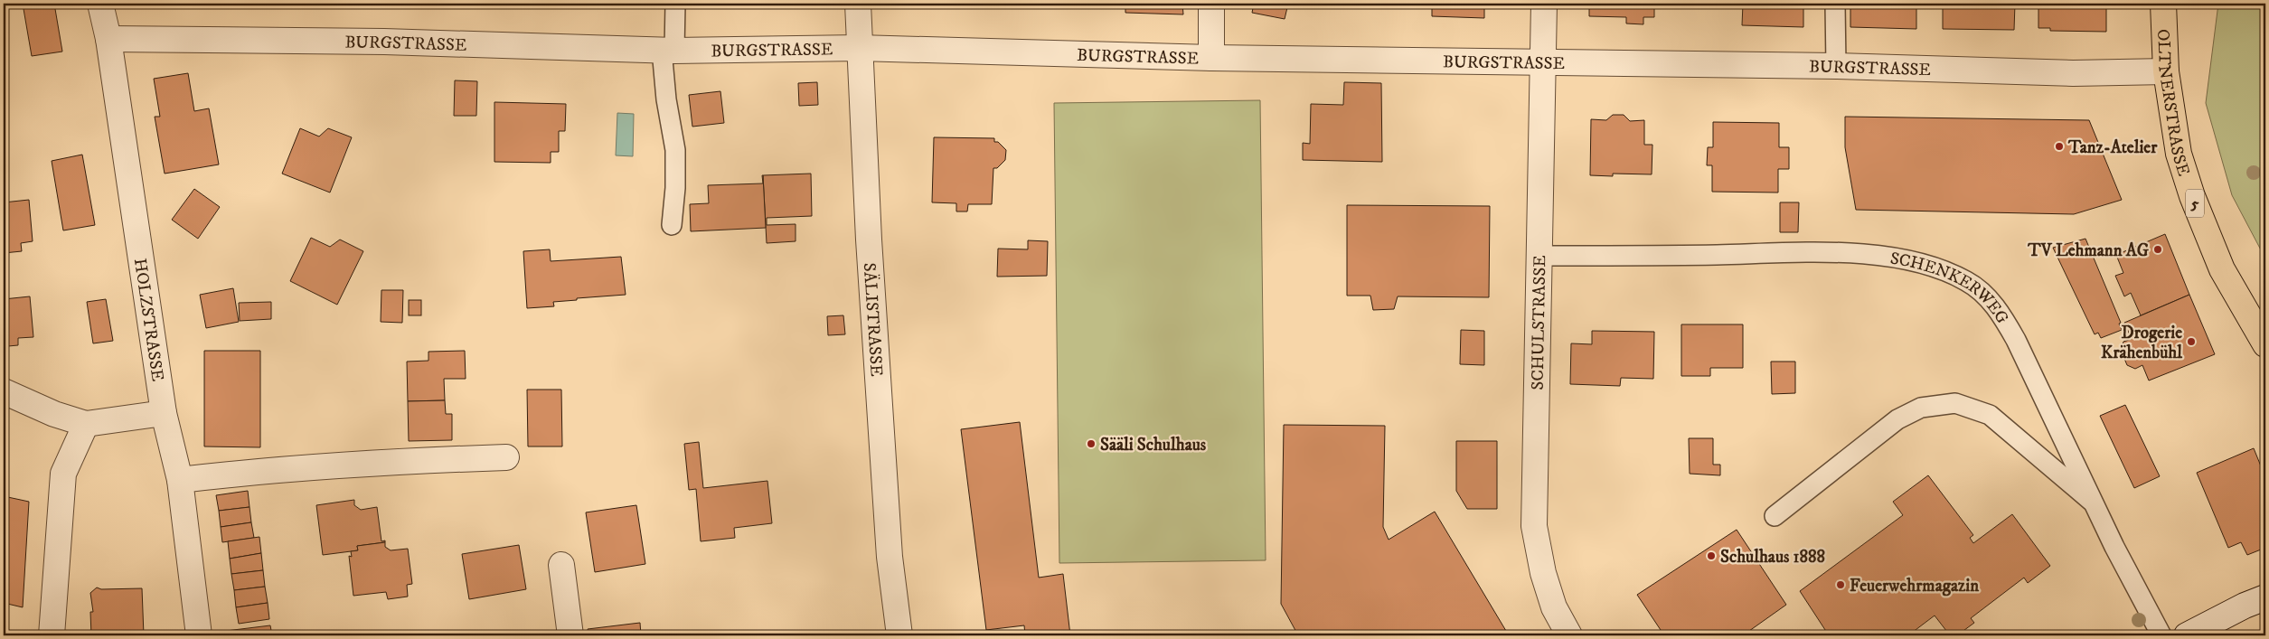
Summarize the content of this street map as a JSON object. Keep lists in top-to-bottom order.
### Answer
{
  "streets": {
    "main road": ["OLTNERSTRASSE", "5"],
    "street": [
      "BURGSTRASSE",
      "HOLZSTRASSE",
      "SÄLISTRASSE",
      "SCHULSTRASSE"
    ],
    "lane": ["SCHENKERWEG"]
  },
  "crossings": [
    ["BURGSTRASSE", "OLTNERSTRASSE"],
    ["BURGSTRASSE", "HOLZSTRASSE"],
    ["BURGSTRASSE", "SÄLISTRASSE"],
    ["BURGSTRASSE", "SCHULSTRASSE"],
    ["SCHENKERWEG", "SCHULSTRASSE"]
  ],
  "places": [
    "Tanz-Atelier",
    "TV Lehmann AG",
    "Drogerie Krähenbühl",
    "Sääli Schulhaus",
    "Schulhaus 1888",
    "Feuerwehrmagazin"
  ]
}
